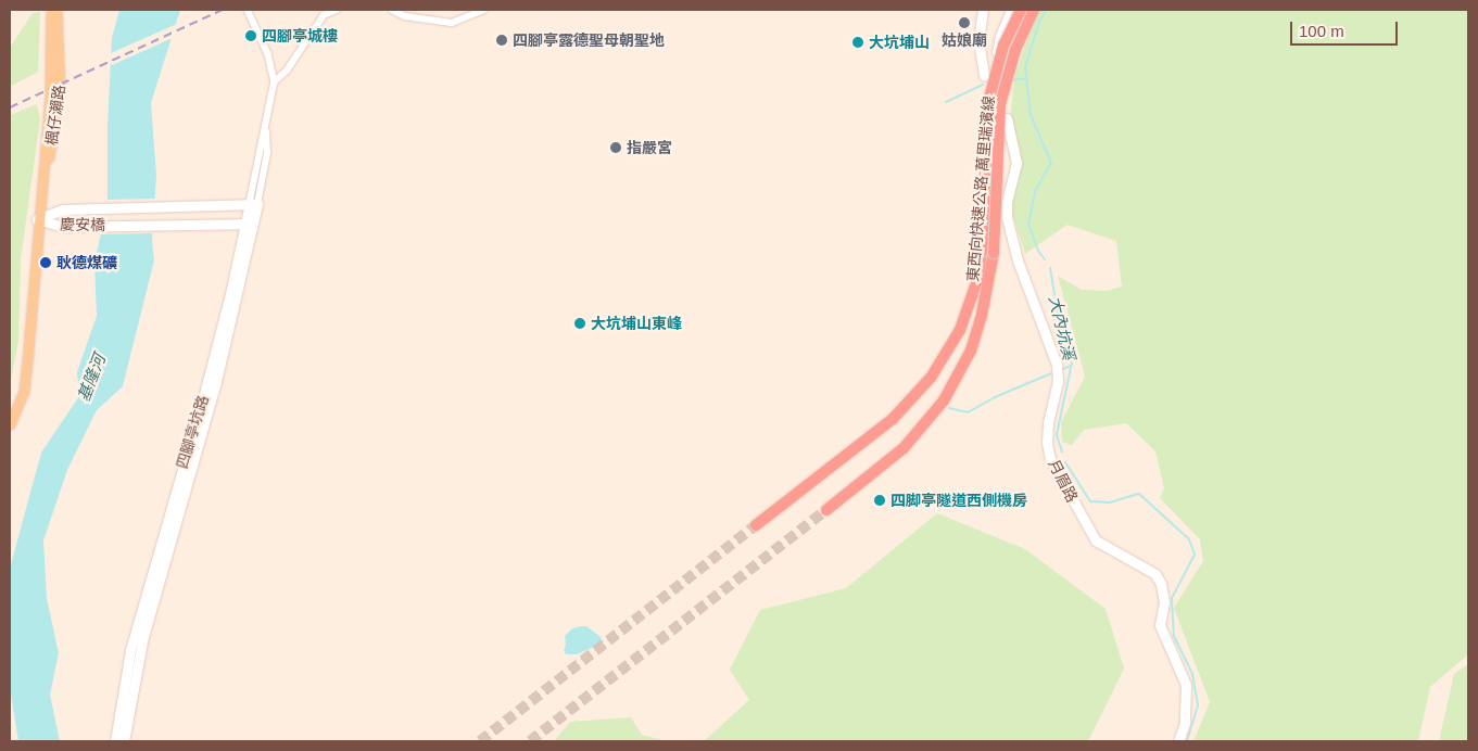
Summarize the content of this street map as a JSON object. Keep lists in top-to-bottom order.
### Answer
{
  "streets": {
    "highway": ["東西向快速公路 萬里瑞濱線"],
    "main road": ["楓仔瀨路"],
    "street": ["慶安橋", "四腳亭坑路", "月眉路"]
  },
  "crossings": [
    ["楓仔瀨路", "慶安橋"],
    ["慶安橋", "四腳亭坑路"]
  ],
  "water": ["大內坑溪", "基隆河"],
  "places": [
    "姑娘廟",
    "四腳亭城樓",
    "四腳亭露德聖母朝聖地",
    "大坑埔山",
    "指嚴宮",
    "耿德煤礦",
    "大坑埔山東峰",
    "四脚亭隧道西側機房"
  ],
  "scale_bar": "100 m"
}
